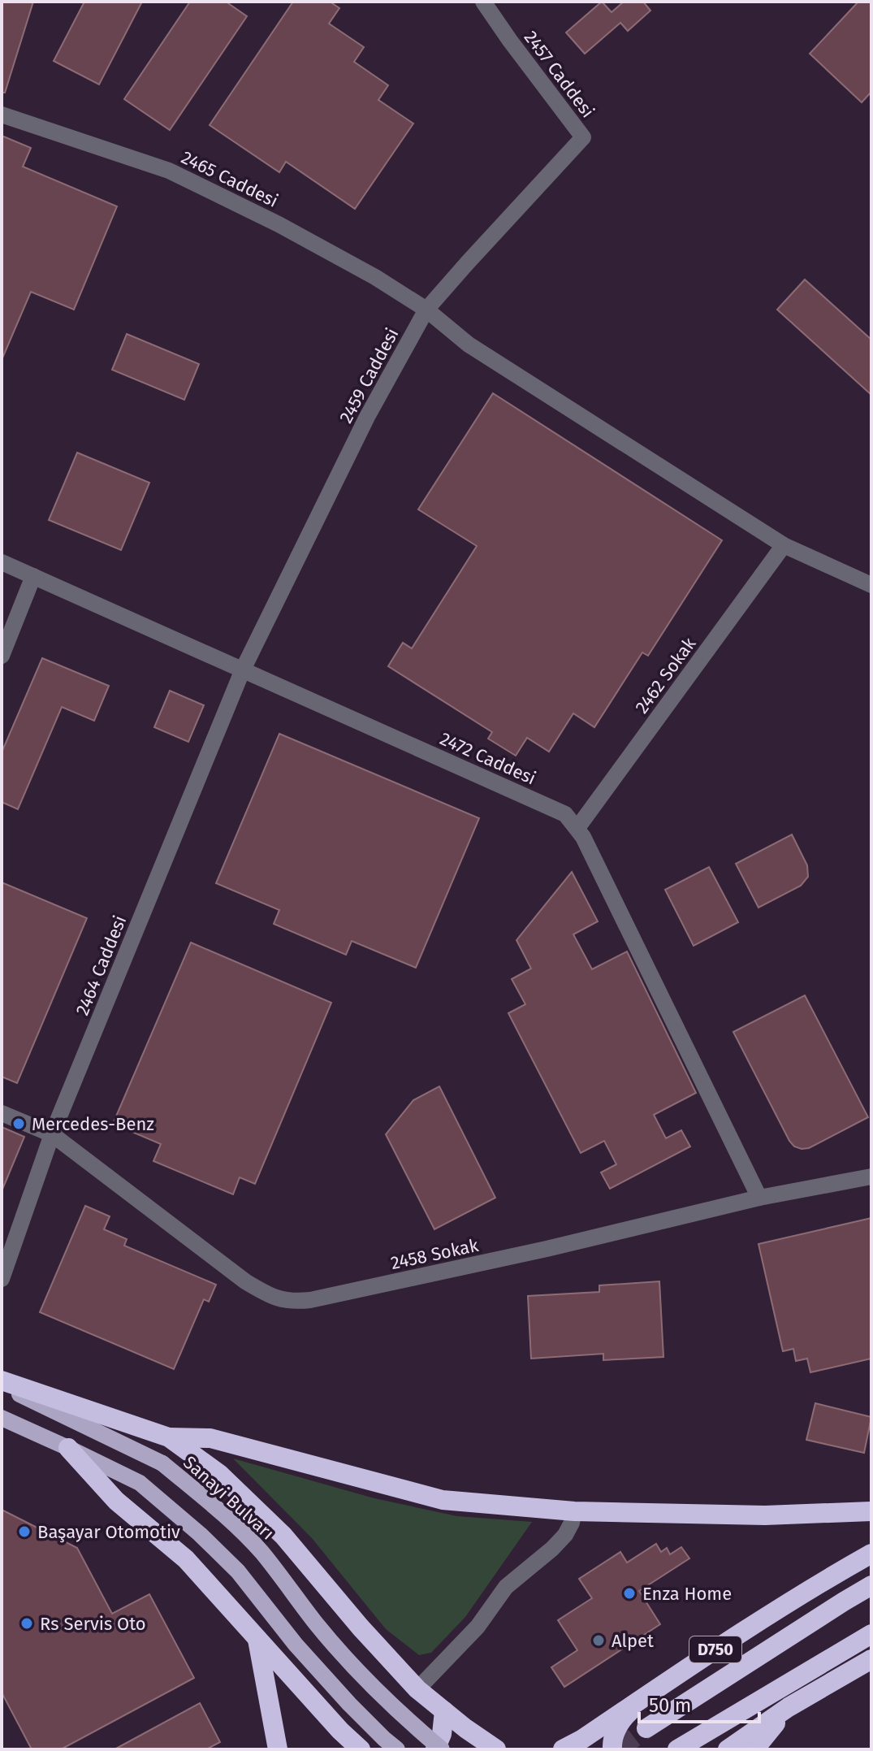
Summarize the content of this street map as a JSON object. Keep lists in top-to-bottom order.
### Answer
{
  "streets": {
    "highway": ["D750"],
    "main road": ["Sanayi Bulvarı"],
    "street": [
      "2457 Caddesi",
      "2465 Caddesi",
      "2459 Caddesi",
      "2462 Sokak",
      "2472 Caddesi",
      "2464 Caddesi",
      "2458 Sokak"
    ]
  },
  "crossings": [
    ["2457 Caddesi", "2459 Caddesi"],
    ["2465 Caddesi", "2459 Caddesi"],
    ["2465 Caddesi", "2462 Sokak"],
    ["2459 Caddesi", "2472 Caddesi"],
    ["2459 Caddesi", "2464 Caddesi"],
    ["2462 Sokak", "2472 Caddesi"],
    ["2472 Caddesi", "2464 Caddesi"],
    ["2472 Caddesi", "2458 Sokak"],
    ["2464 Caddesi", "2458 Sokak"]
  ],
  "places": [
    "Mercedes-Benz",
    "Başayar Otomotiv",
    "Enza Home",
    "Rs Servis Oto",
    "Alpet"
  ],
  "scale_bar": "50 m"
}
